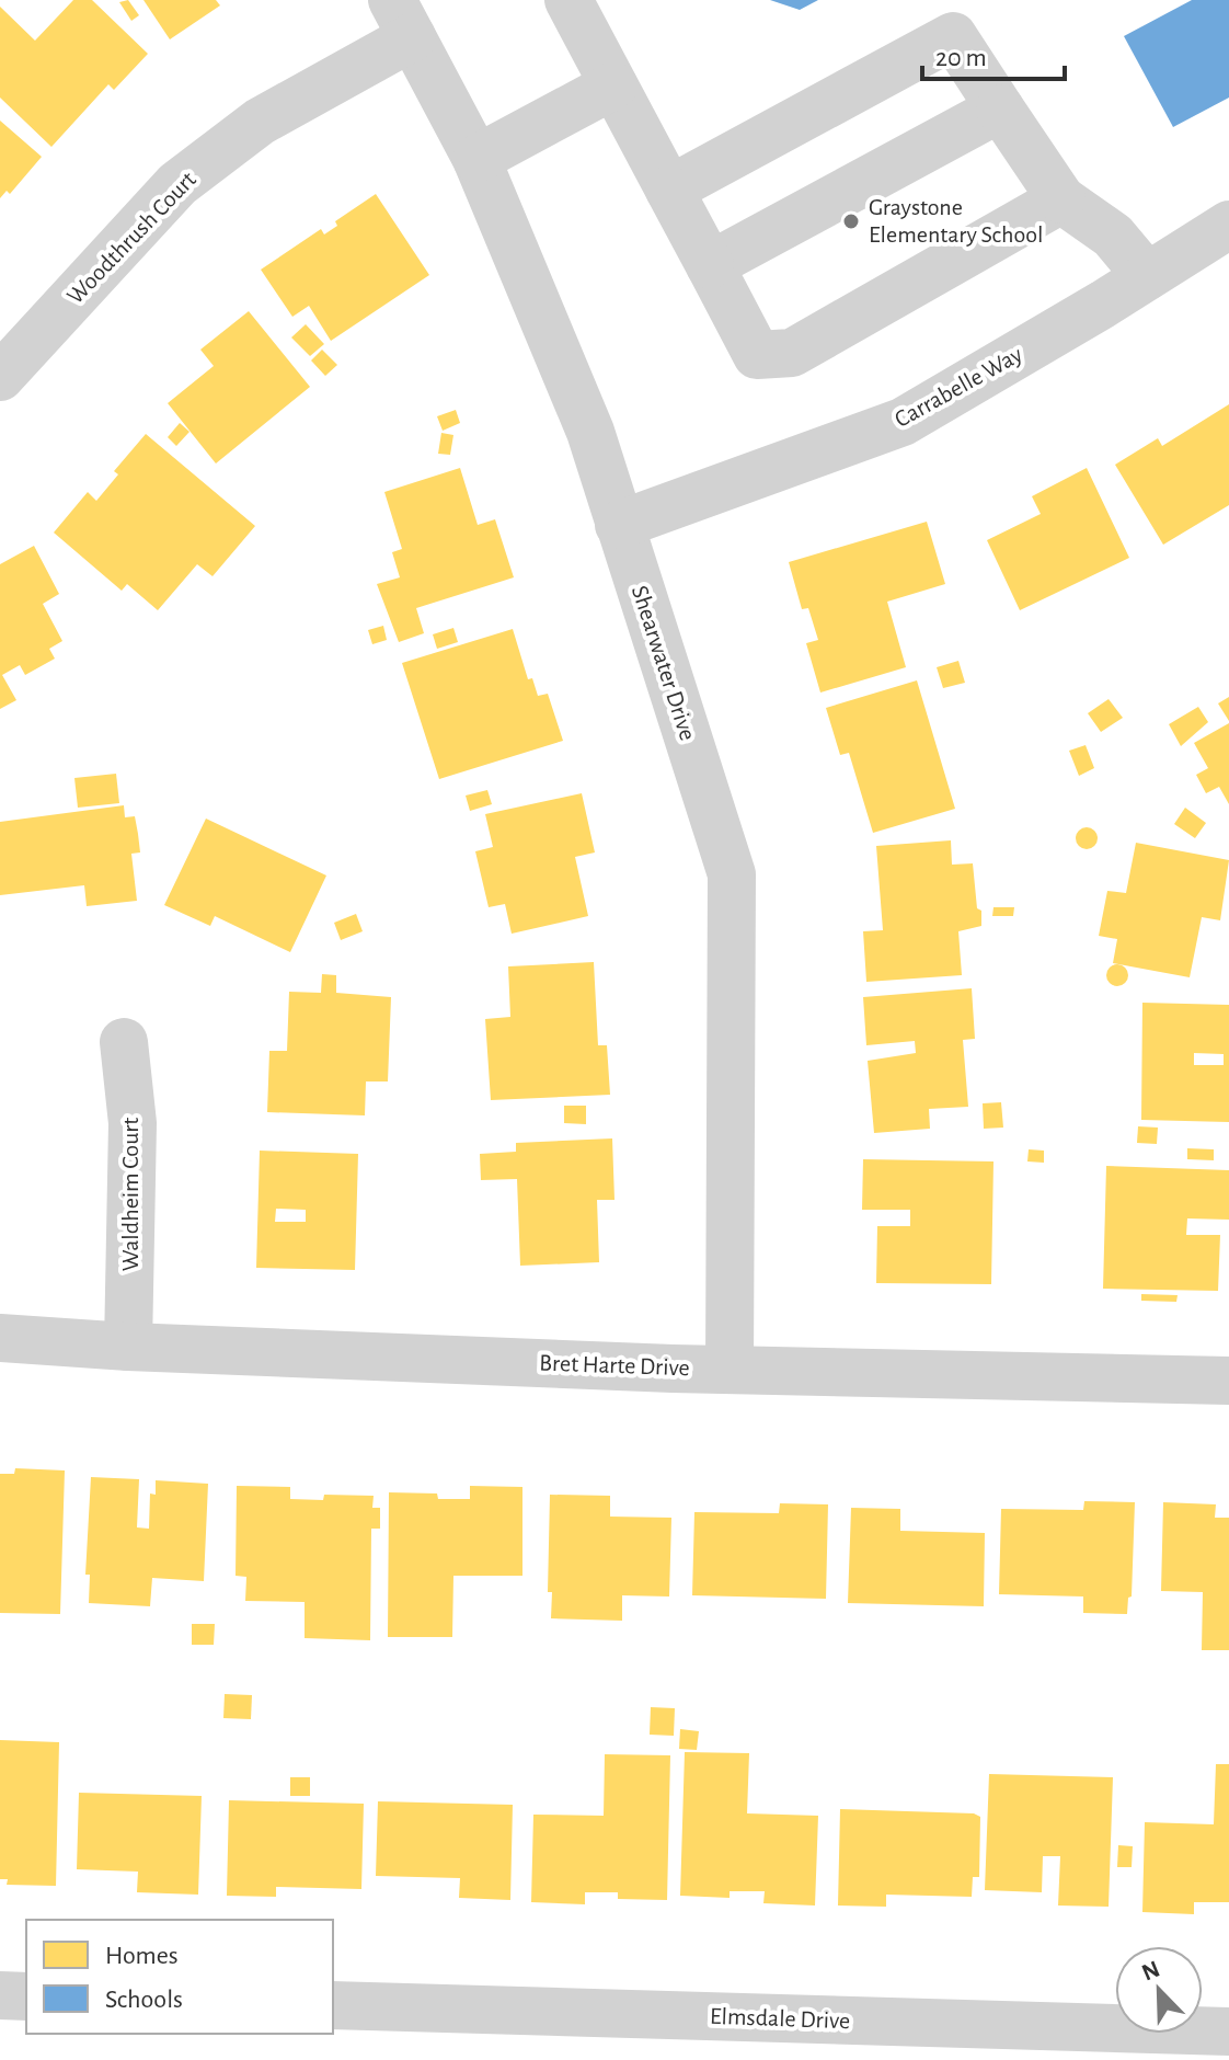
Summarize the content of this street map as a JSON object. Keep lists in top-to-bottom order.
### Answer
{
  "streets": {
    "street": [
      "Woodthrush Court",
      "Carrabelle Way",
      "Shearwater Drive",
      "Waldheim Court",
      "Bret Harte Drive",
      "Elmsdale Drive"
    ]
  },
  "crossings": [
    ["Woodthrush Court", "Shearwater Drive"],
    ["Carrabelle Way", "Shearwater Drive"],
    ["Shearwater Drive", "Bret Harte Drive"],
    ["Waldheim Court", "Bret Harte Drive"]
  ],
  "places": ["Graystone Elementary School"],
  "legend": ["Homes", "Schools"],
  "scale_bar": "20 m",
  "north": "top left"
}
